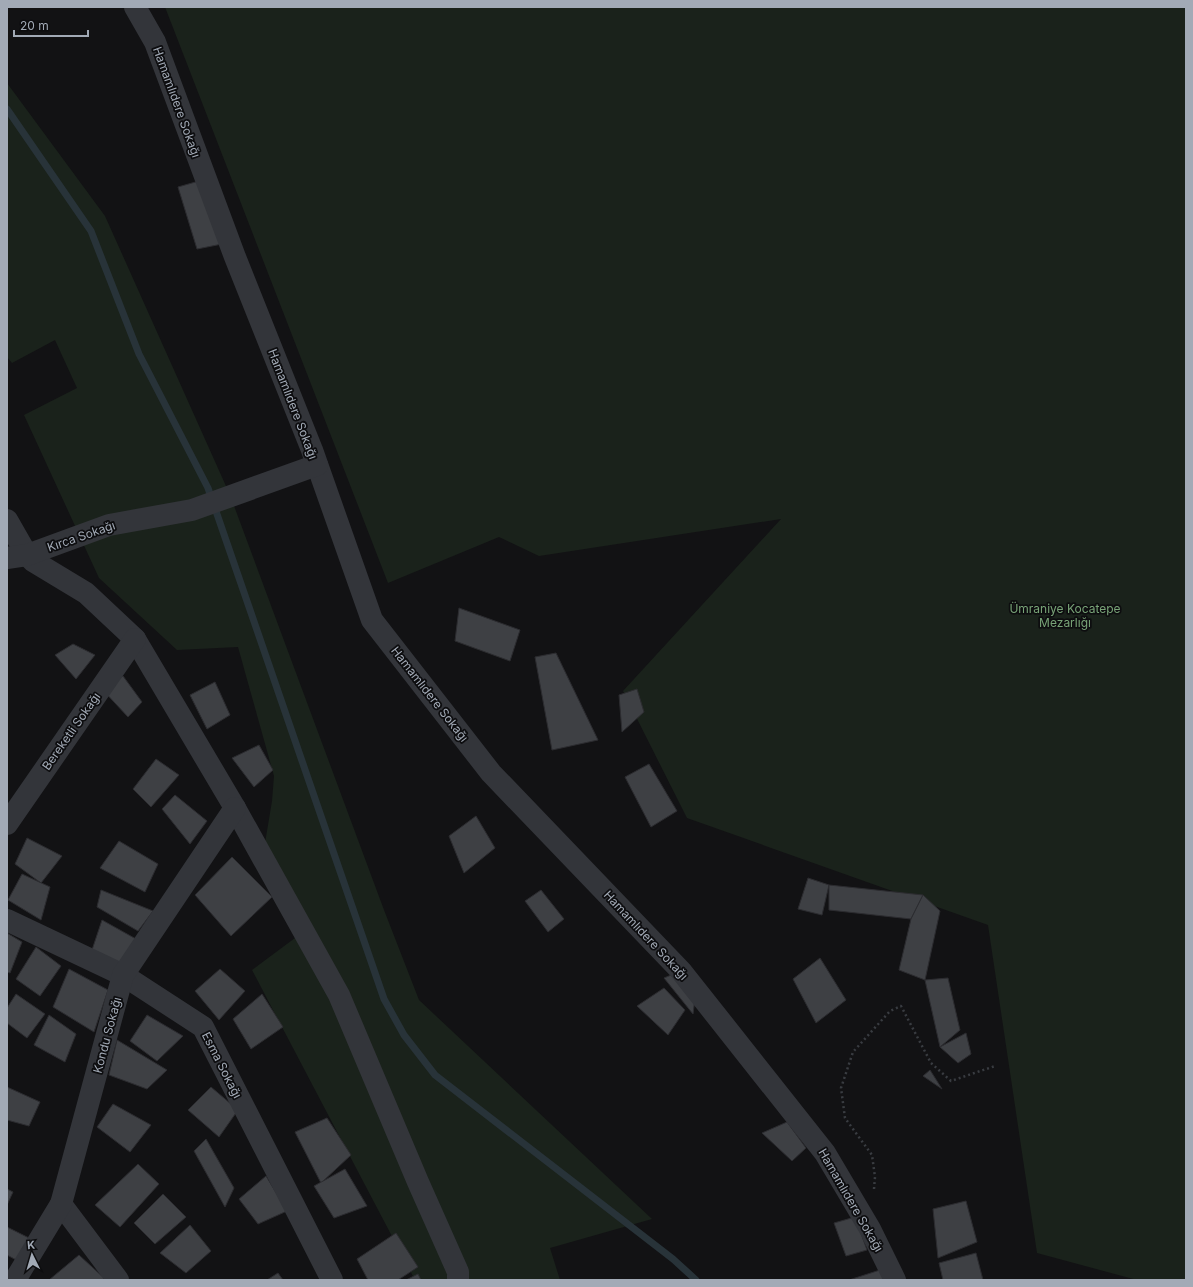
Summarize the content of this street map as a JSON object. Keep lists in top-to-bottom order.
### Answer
{
  "streets": {
    "street": [
      "Hamamlıdere Sokağı",
      "Kırca Sokağı",
      "Bereketli Sokağı",
      "Kondu Sokağı",
      "Esma Sokağı"
    ]
  },
  "crossings": [
    ["Hamamlıdere Sokağı", "Kırca Sokağı"],
    ["Kondu Sokağı", "Esma Sokağı"]
  ],
  "parks": ["Ümraniye Kocatepe Mezarlığı"],
  "scale_bar": "20 m",
  "north": "top"
}
